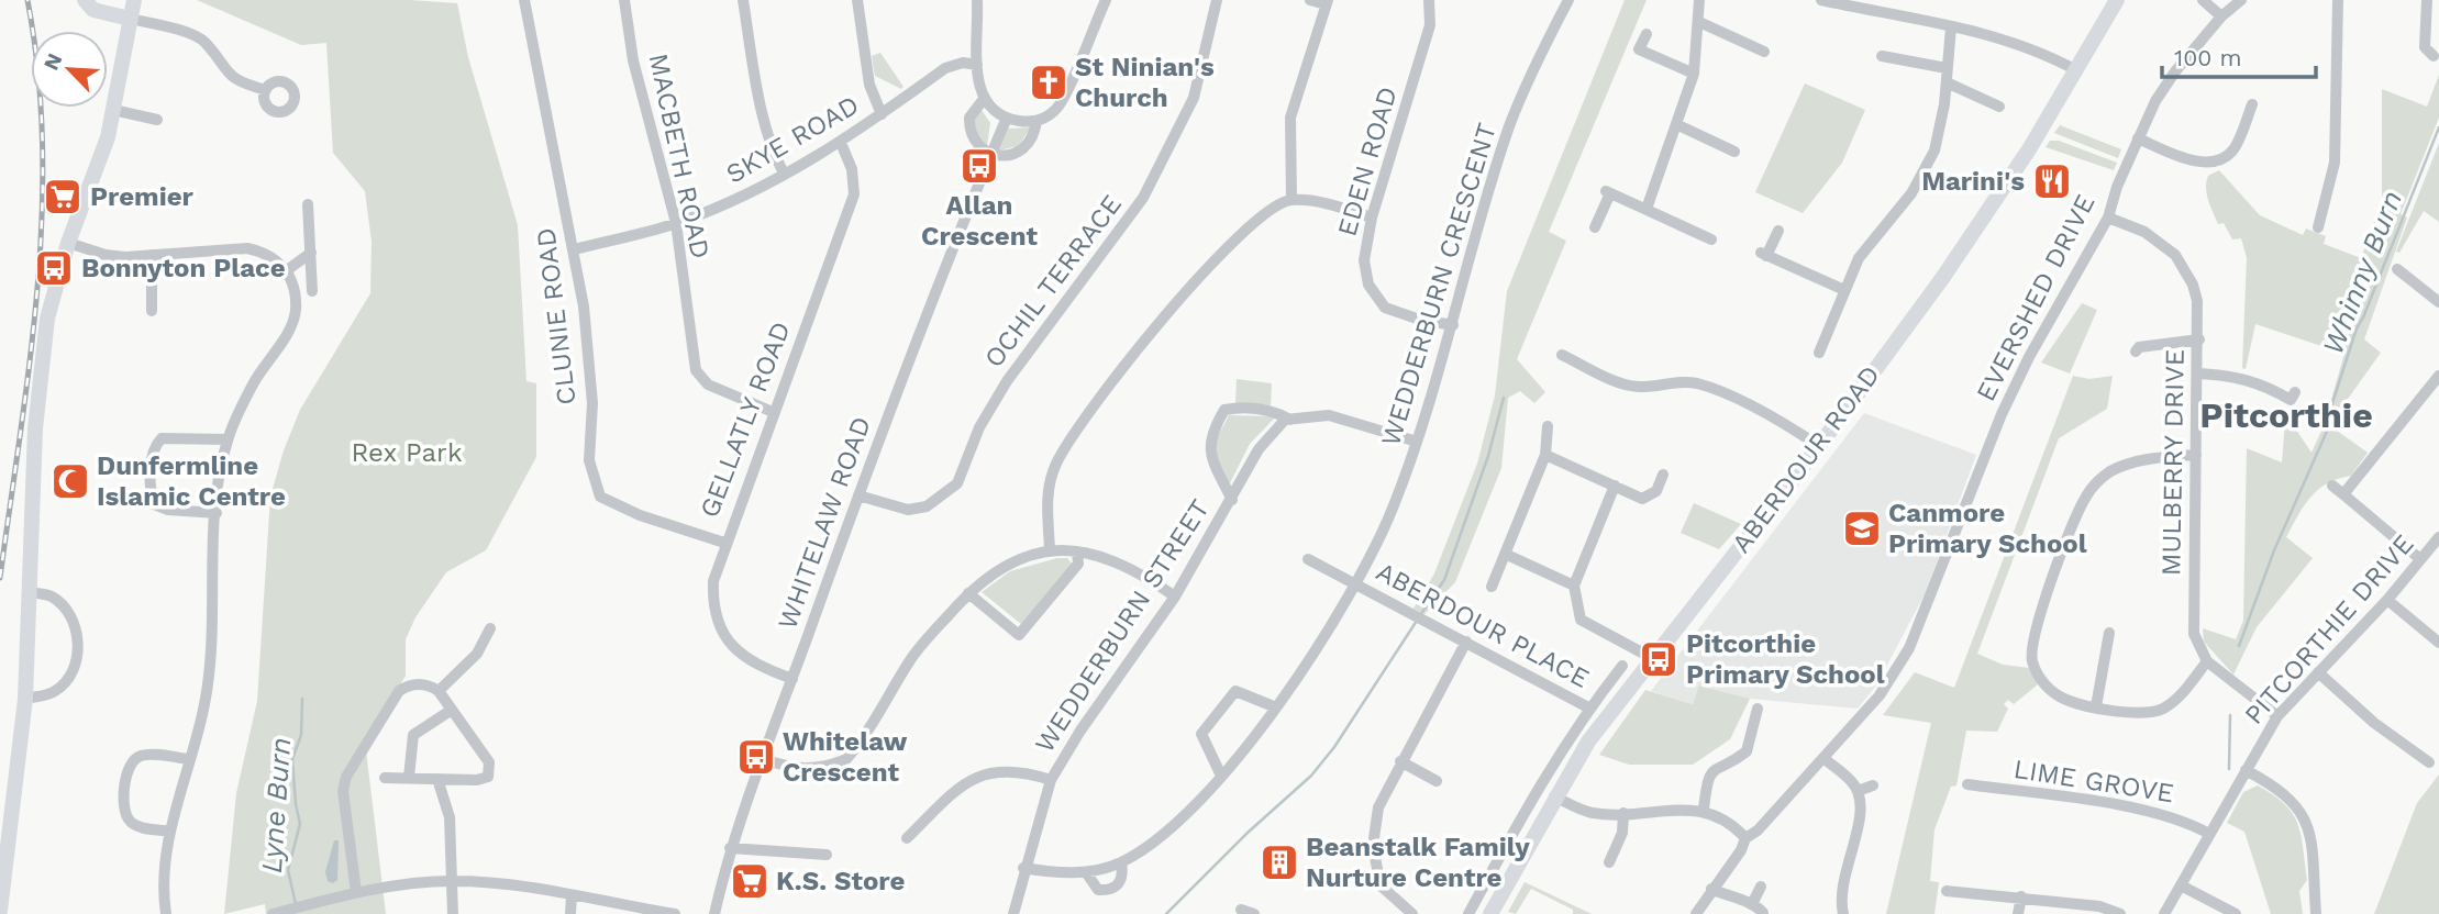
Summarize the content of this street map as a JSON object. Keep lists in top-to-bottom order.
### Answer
{
  "streets": {
    "main road": ["ABERDOUR ROAD"],
    "street": [
      "SKYE ROAD",
      "MACBETH ROAD",
      "EDEN ROAD",
      "OCHIL TERRACE",
      "WEDDERBURN CRESCENT",
      "EVERSHED DRIVE",
      "CLUNIE ROAD",
      "GELLATLY ROAD",
      "MULBERRY DRIVE",
      "WHITELAW ROAD",
      "ABERDOUR PLACE",
      "WEDDERBURN STREET",
      "PITCORTHIE DRIVE",
      "LIME GROVE"
    ]
  },
  "crossings": [
    ["SKYE ROAD", "MACBETH ROAD"],
    ["SKYE ROAD", "CLUNIE ROAD"],
    ["SKYE ROAD", "GELLATLY ROAD"],
    ["MACBETH ROAD", "GELLATLY ROAD"],
    ["EDEN ROAD", "WEDDERBURN CRESCENT"],
    ["OCHIL TERRACE", "WHITELAW ROAD"],
    ["WEDDERBURN CRESCENT", "ABERDOUR PLACE"],
    ["WEDDERBURN CRESCENT", "WEDDERBURN STREET"],
    ["EVERSHED DRIVE", "MULBERRY DRIVE"],
    ["CLUNIE ROAD", "GELLATLY ROAD"],
    ["GELLATLY ROAD", "WHITELAW ROAD"],
    ["PITCORTHIE DRIVE", "LIME GROVE"]
  ],
  "districts": ["Pitcorthie"],
  "water": ["Whinny Burn", "Lyne Burn"],
  "parks": ["Rex Park"],
  "places": {
    "church": ["St Ninian's Church"],
    "bus stop": [
      "Allan Crescent",
      "Bonnyton Place",
      "Pitcorthie Primary School",
      "Whitelaw Crescent"
    ],
    "restaurant": ["Marini's"],
    "supermarket": ["Premier", "K.S. Store"],
    "mosque": ["Dunfermline Islamic Centre"],
    "school or university": ["Canmore Primary School"],
    "building": ["Beanstalk Family Nurture Centre"]
  },
  "scale_bar": "100 m",
  "north": "top left"
}
